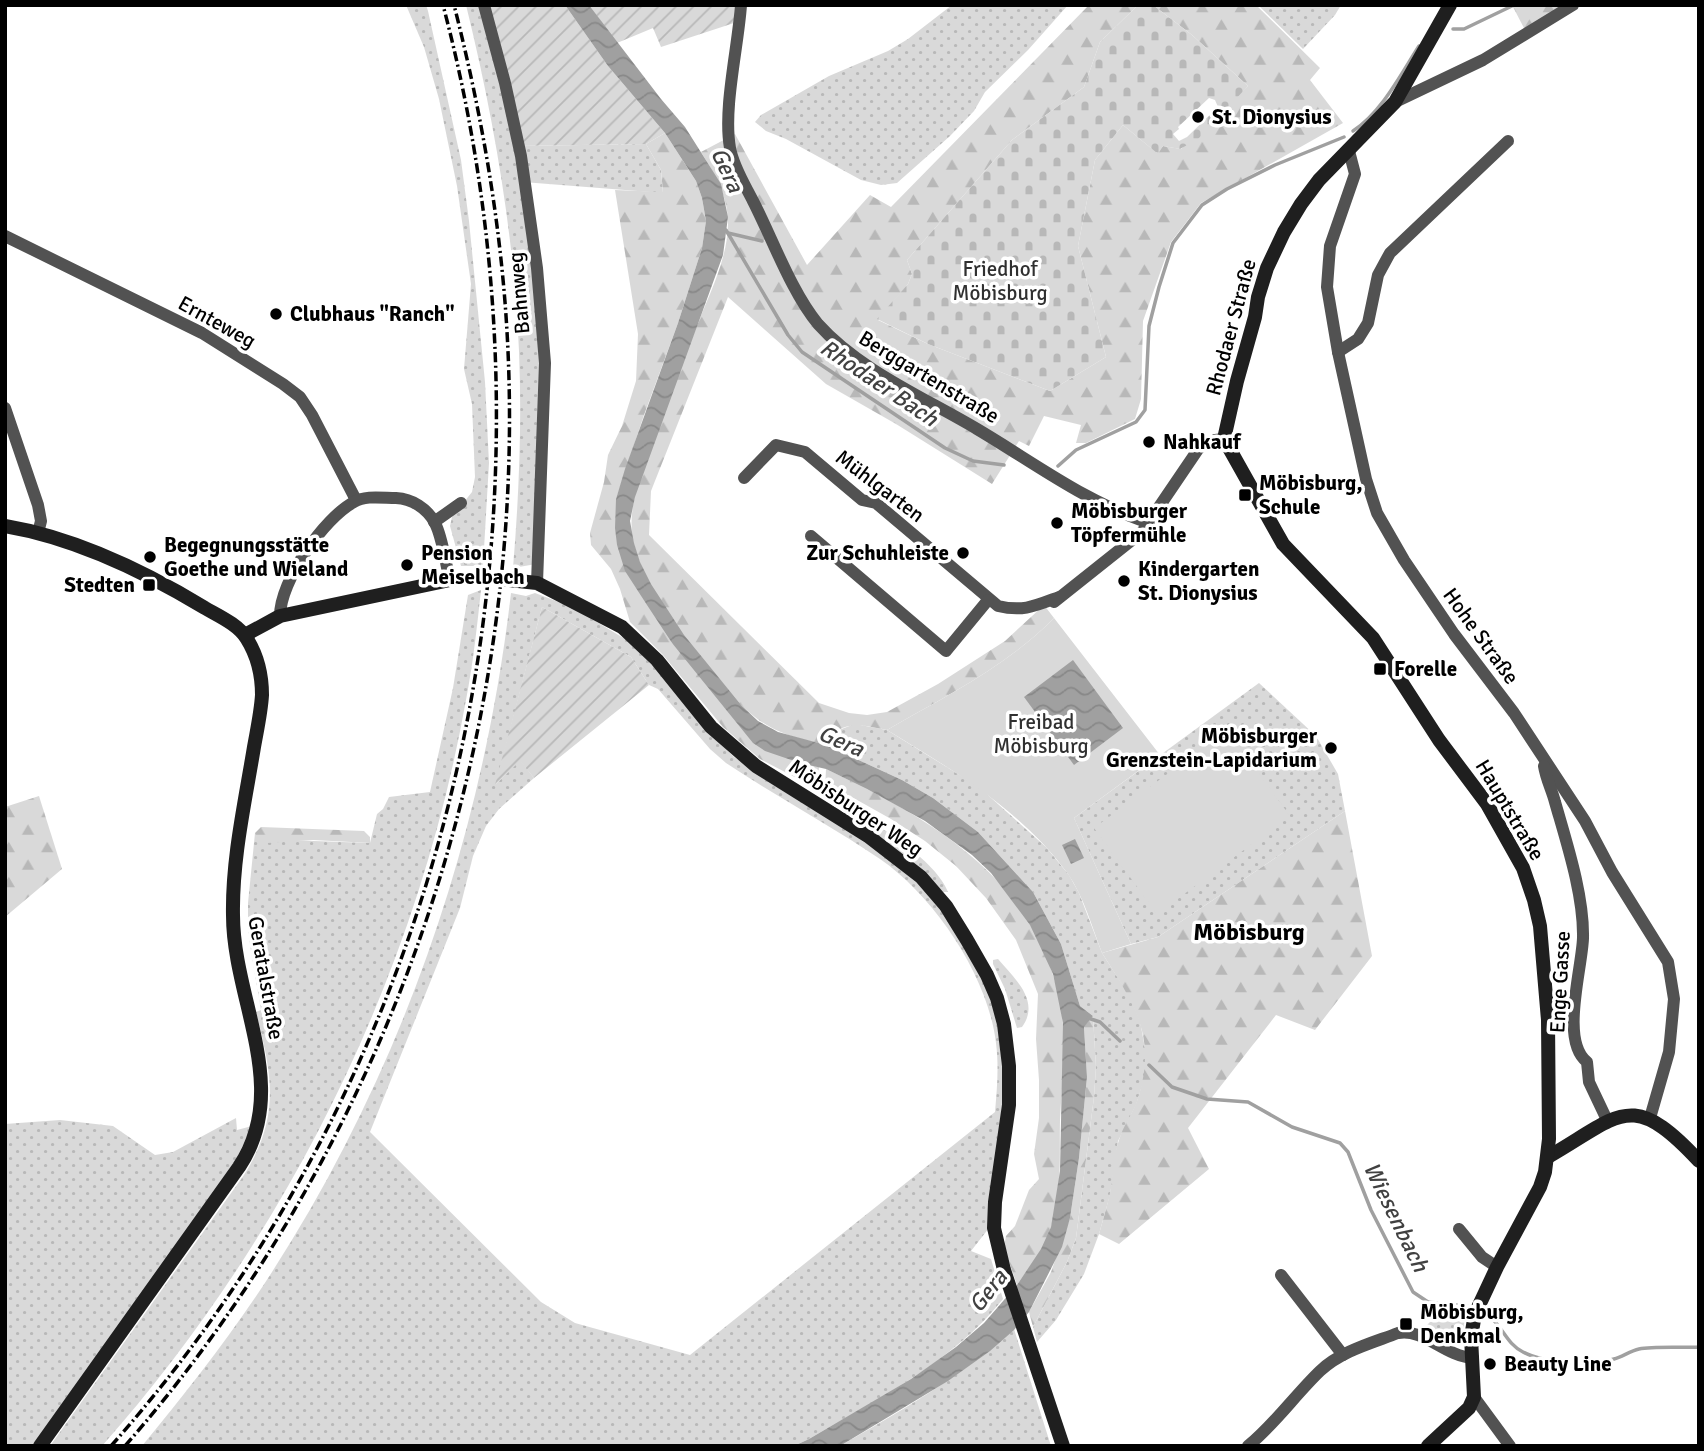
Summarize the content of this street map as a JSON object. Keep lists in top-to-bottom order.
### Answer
{
  "streets": {
    "street": [
      "Bahnweg",
      "Ernteweg",
      "Rhodaer Straße",
      "Berggartenstraße",
      "Mühlgarten",
      "Hohe Straße",
      "Möbisburger Weg",
      "Hauptstraße",
      "Geratalstraße",
      "Enge Gasse"
    ]
  },
  "crossings": [
    ["Bahnweg", "Möbisburger Weg"],
    ["Rhodaer Straße", "Mühlgarten"],
    ["Rhodaer Straße", "Hohe Straße"],
    ["Rhodaer Straße", "Hauptstraße"],
    ["Berggartenstraße", "Mühlgarten"],
    ["Mühlgarten", "Hauptstraße"],
    ["Hohe Straße", "Enge Gasse"],
    ["Möbisburger Weg", "Geratalstraße"]
  ],
  "districts": ["Möbisburg"],
  "water": ["Gera", "Rhodaer Bach", "Wiesenbach"],
  "parks": ["Friedhof Möbisburg", "Freibad Möbisburg"],
  "places": {
    "other": [
      "St. Dionysius",
      "Clubhaus \"Ranch\"",
      "Nahkauf",
      "Möbisburger Töpfermühle",
      "Zur Schuhleiste",
      "Begegnungsstätte Goethe und Wieland",
      "Pension Meiselbach",
      "Kindergarten St. Dionysius",
      "Möbisburger Grenzstein-Lapidarium",
      "Beauty Line"
    ],
    "transit": [
      "Möbisburg, Schule",
      "Stedten",
      "Forelle",
      "Möbisburg, Denkmal"
    ]
  }
}
